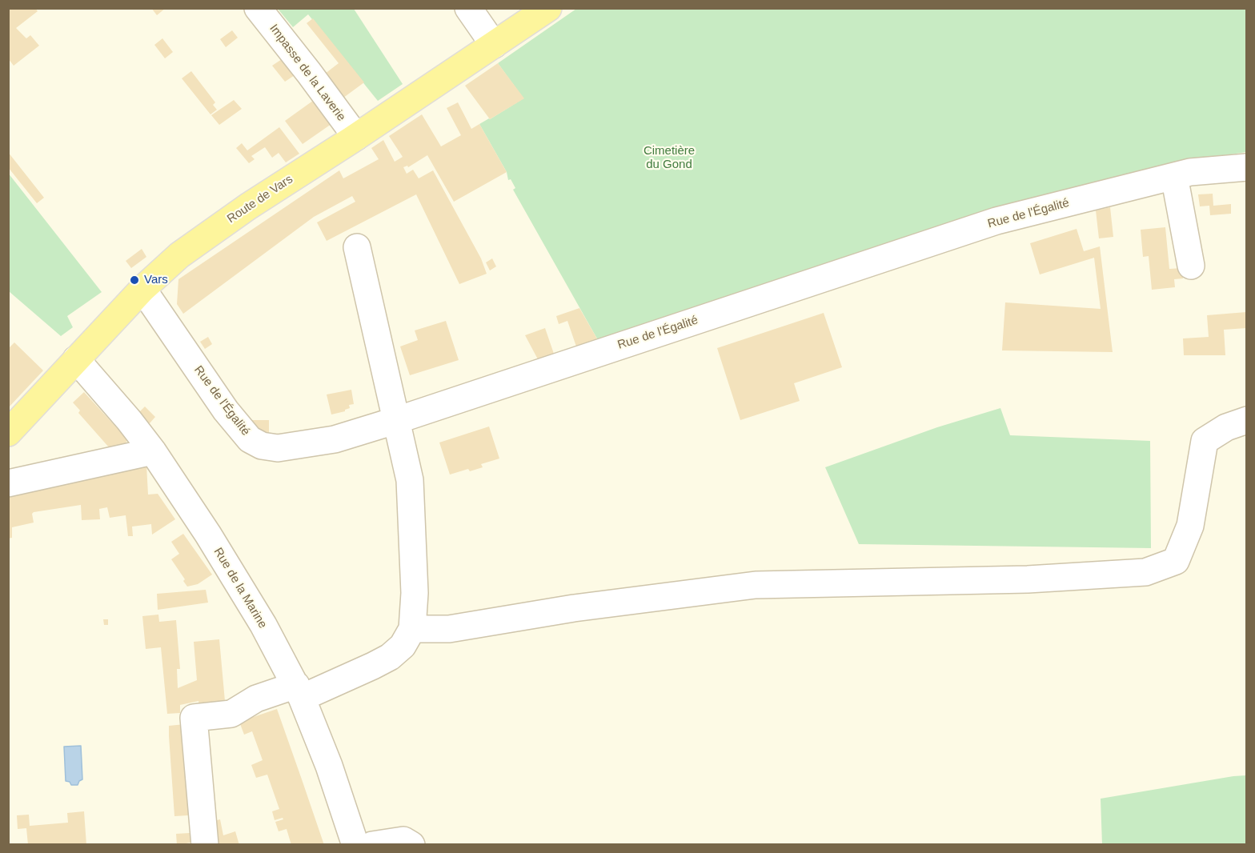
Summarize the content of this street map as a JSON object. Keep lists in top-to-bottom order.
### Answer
{
  "streets": {
    "main road": ["Route de Vars"],
    "street": ["Impasse de la Laverie", "Rue de l'Égalité", "Rue de la Marine"]
  },
  "crossings": [
    ["Impasse de la Laverie", "Route de Vars"],
    ["Route de Vars", "Rue de l'Égalité"],
    ["Route de Vars", "Rue de la Marine"]
  ],
  "parks": ["Cimetière du Gond"],
  "places": ["Vars"]
}
